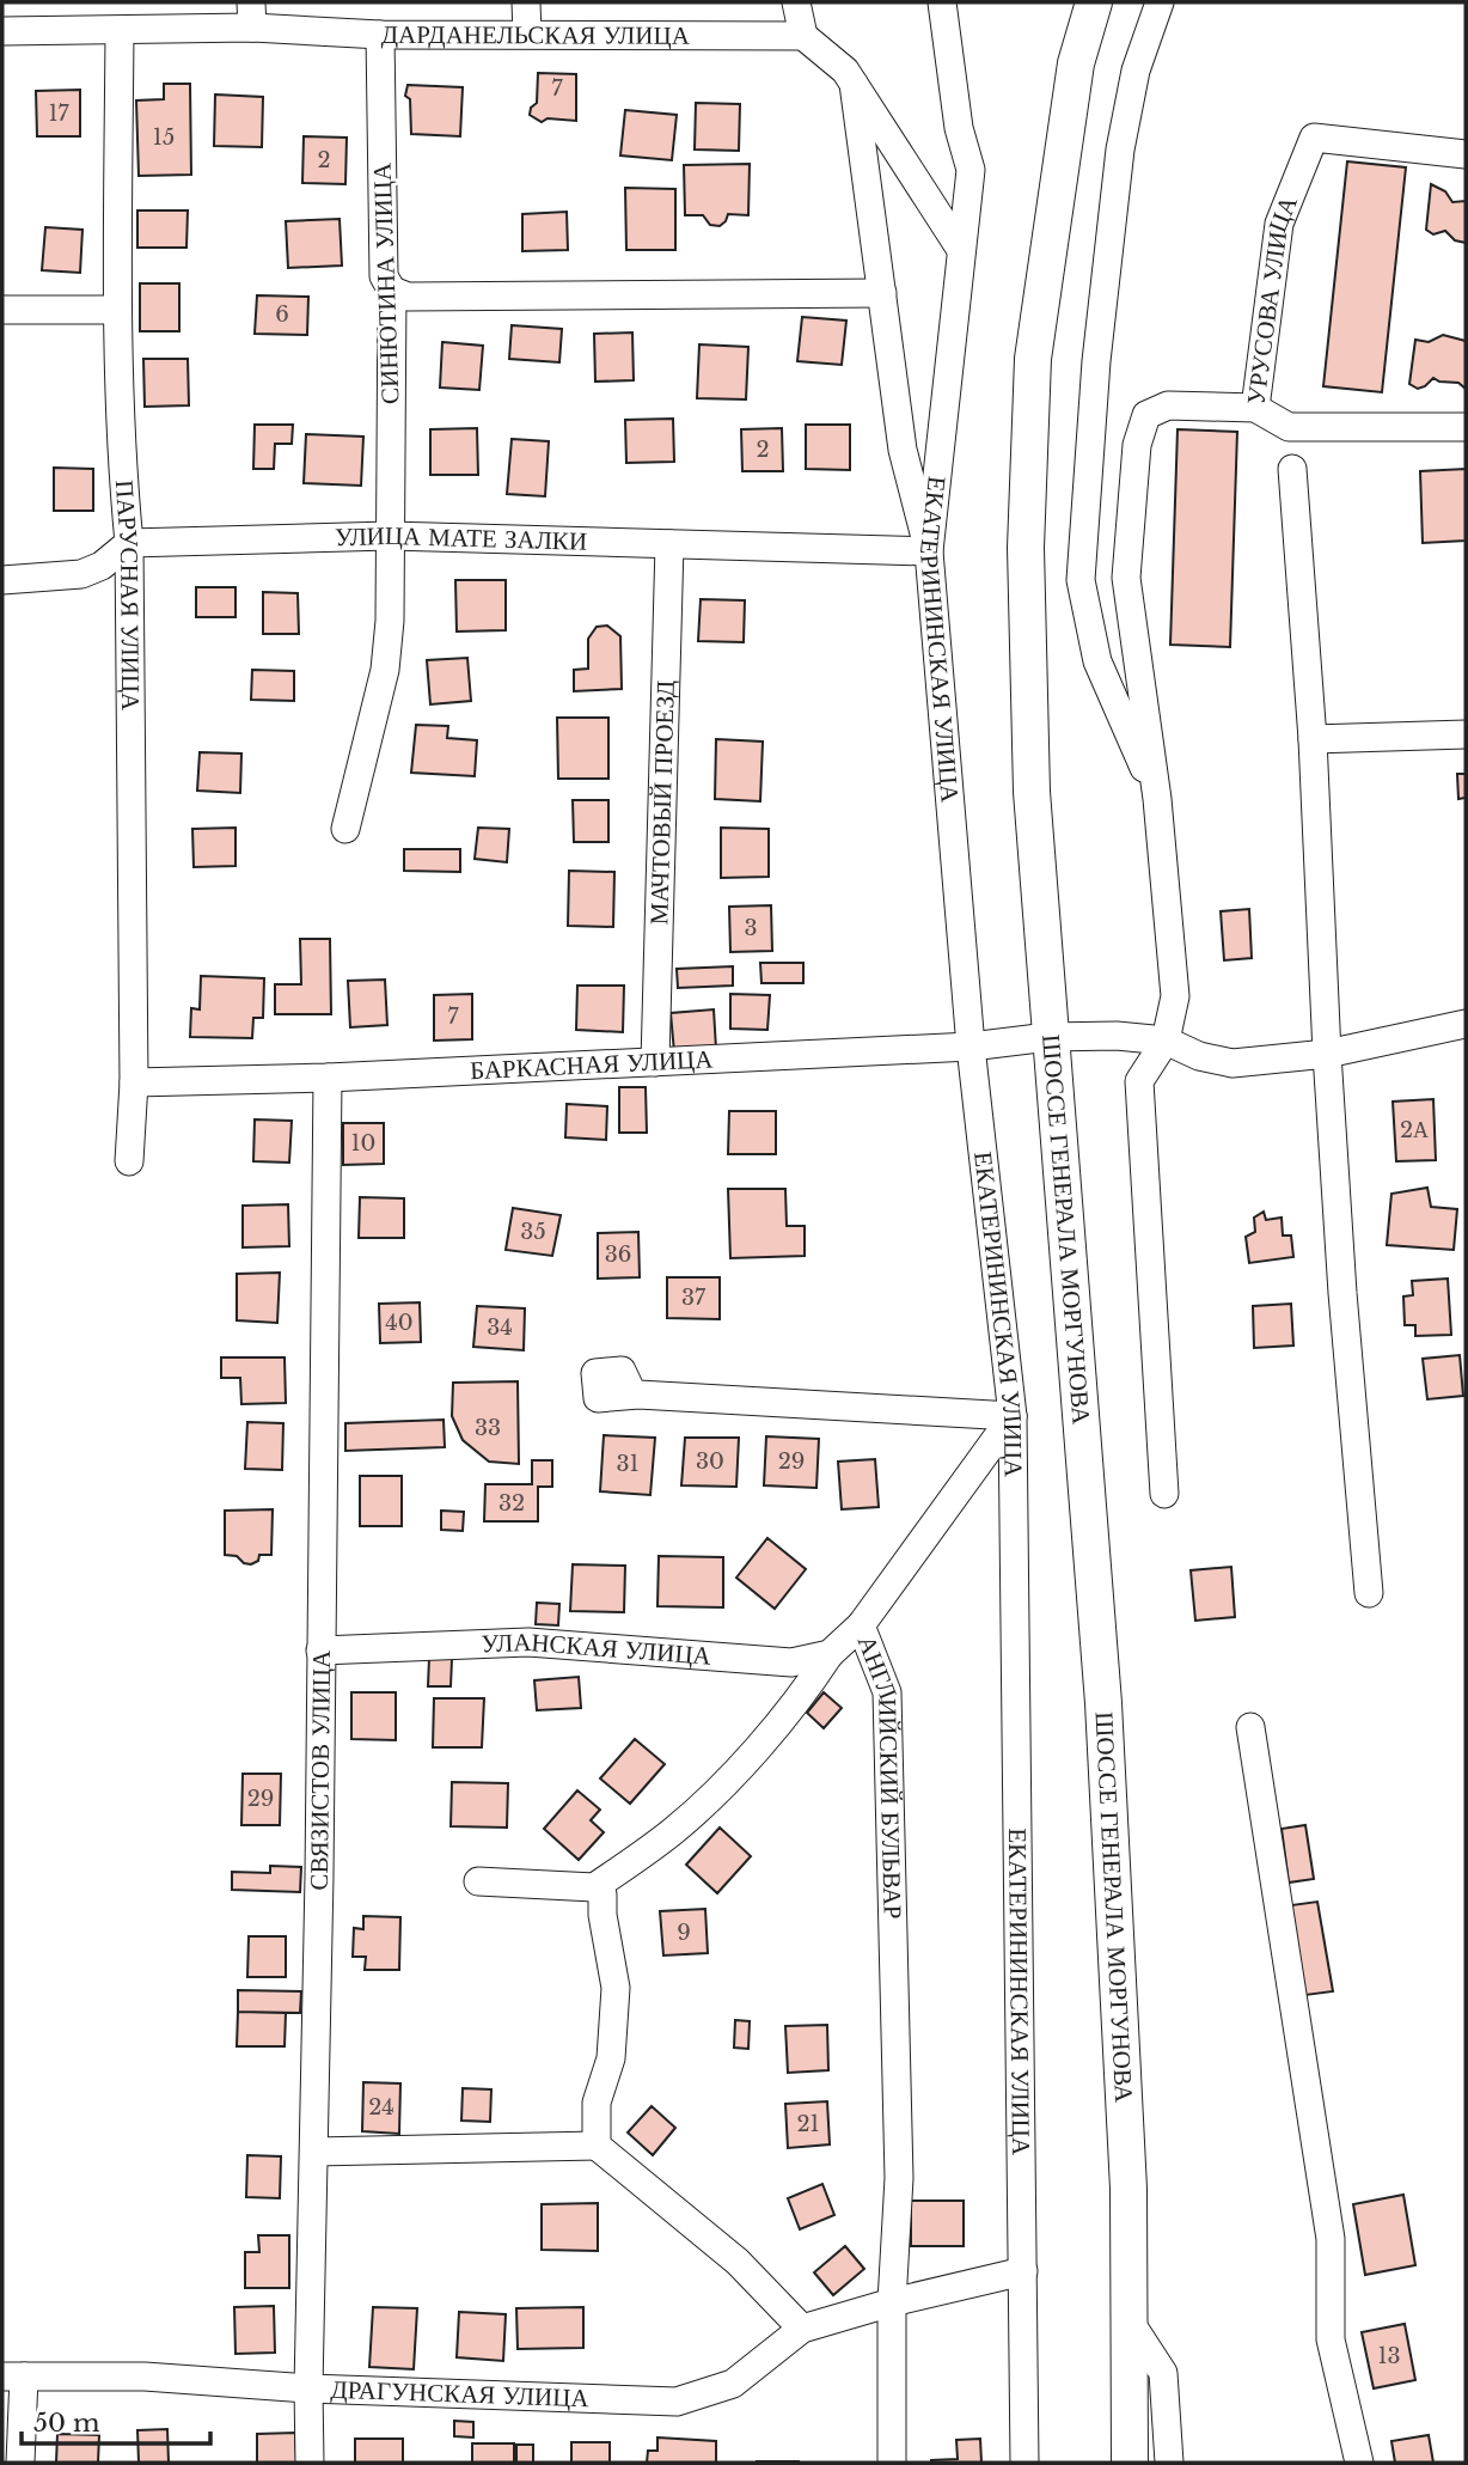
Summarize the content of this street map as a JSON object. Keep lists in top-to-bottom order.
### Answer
{
  "streets": {
    "main road": ["ШОССЕ ГЕНЕРАЛА МОРГУНОВА"],
    "street": [
      "ДАРДАНЕЛЬСКАЯ УЛИЦА",
      "СИНЮТИНА УЛИЦА",
      "УРУСОВА УЛИЦА",
      "УЛИЦА МАТЕ ЗАЛКИ",
      "ПАРУСНАЯ УЛИЦА",
      "ЕКАТЕРИНИНСКАЯ УЛИЦА",
      "МАЧТОВЫЙ ПРОЕЗД",
      "БАРКАСНАЯ УЛИЦА",
      "УЛАНСКАЯ УЛИЦА",
      "СВЯЗИСТОВ УЛИЦА",
      "АНГЛИЙСКИЙ БУЛЬВАР",
      "ДРАГУНСКАЯ УЛИЦА"
    ]
  },
  "crossings": [
    ["ДАРДАНЕЛЬСКАЯ УЛИЦА", "СИНЮТИНА УЛИЦА"],
    ["ДАРДАНЕЛЬСКАЯ УЛИЦА", "ПАРУСНАЯ УЛИЦА"],
    ["СИНЮТИНА УЛИЦА", "УЛИЦА МАТЕ ЗАЛКИ"],
    ["УЛИЦА МАТЕ ЗАЛКИ", "ПАРУСНАЯ УЛИЦА"],
    ["УЛИЦА МАТЕ ЗАЛКИ", "ЕКАТЕРИНИНСКАЯ УЛИЦА"],
    ["УЛИЦА МАТЕ ЗАЛКИ", "МАЧТОВЫЙ ПРОЕЗД"],
    ["ПАРУСНАЯ УЛИЦА", "БАРКАСНАЯ УЛИЦА"],
    ["ЕКАТЕРИНИНСКАЯ УЛИЦА", "БАРКАСНАЯ УЛИЦА"],
    ["ЕКАТЕРИНИНСКАЯ УЛИЦА", "АНГЛИЙСКИЙ БУЛЬВАР"],
    ["ЕКАТЕРИНИНСКАЯ УЛИЦА", "ДРАГУНСКАЯ УЛИЦА"],
    ["МАЧТОВЫЙ ПРОЕЗД", "БАРКАСНАЯ УЛИЦА"],
    ["БАРКАСНАЯ УЛИЦА", "ШОССЕ ГЕНЕРАЛА МОРГУНОВА"],
    ["БАРКАСНАЯ УЛИЦА", "СВЯЗИСТОВ УЛИЦА"],
    ["УЛАНСКАЯ УЛИЦА", "СВЯЗИСТОВ УЛИЦА"],
    ["СВЯЗИСТОВ УЛИЦА", "ДРАГУНСКАЯ УЛИЦА"],
    ["АНГЛИЙСКИЙ БУЛЬВАР", "ДРАГУНСКАЯ УЛИЦА"]
  ],
  "house_numbers": [
    "7",
    "17",
    "15",
    "2",
    "6",
    "2",
    "3",
    "7",
    "2А",
    "10",
    "35",
    "36",
    "37",
    "40",
    "34",
    "33",
    "30",
    "29",
    "31",
    "32",
    "29",
    "9",
    "24",
    "21",
    "13"
  ],
  "scale_bar": "50 m"
}
